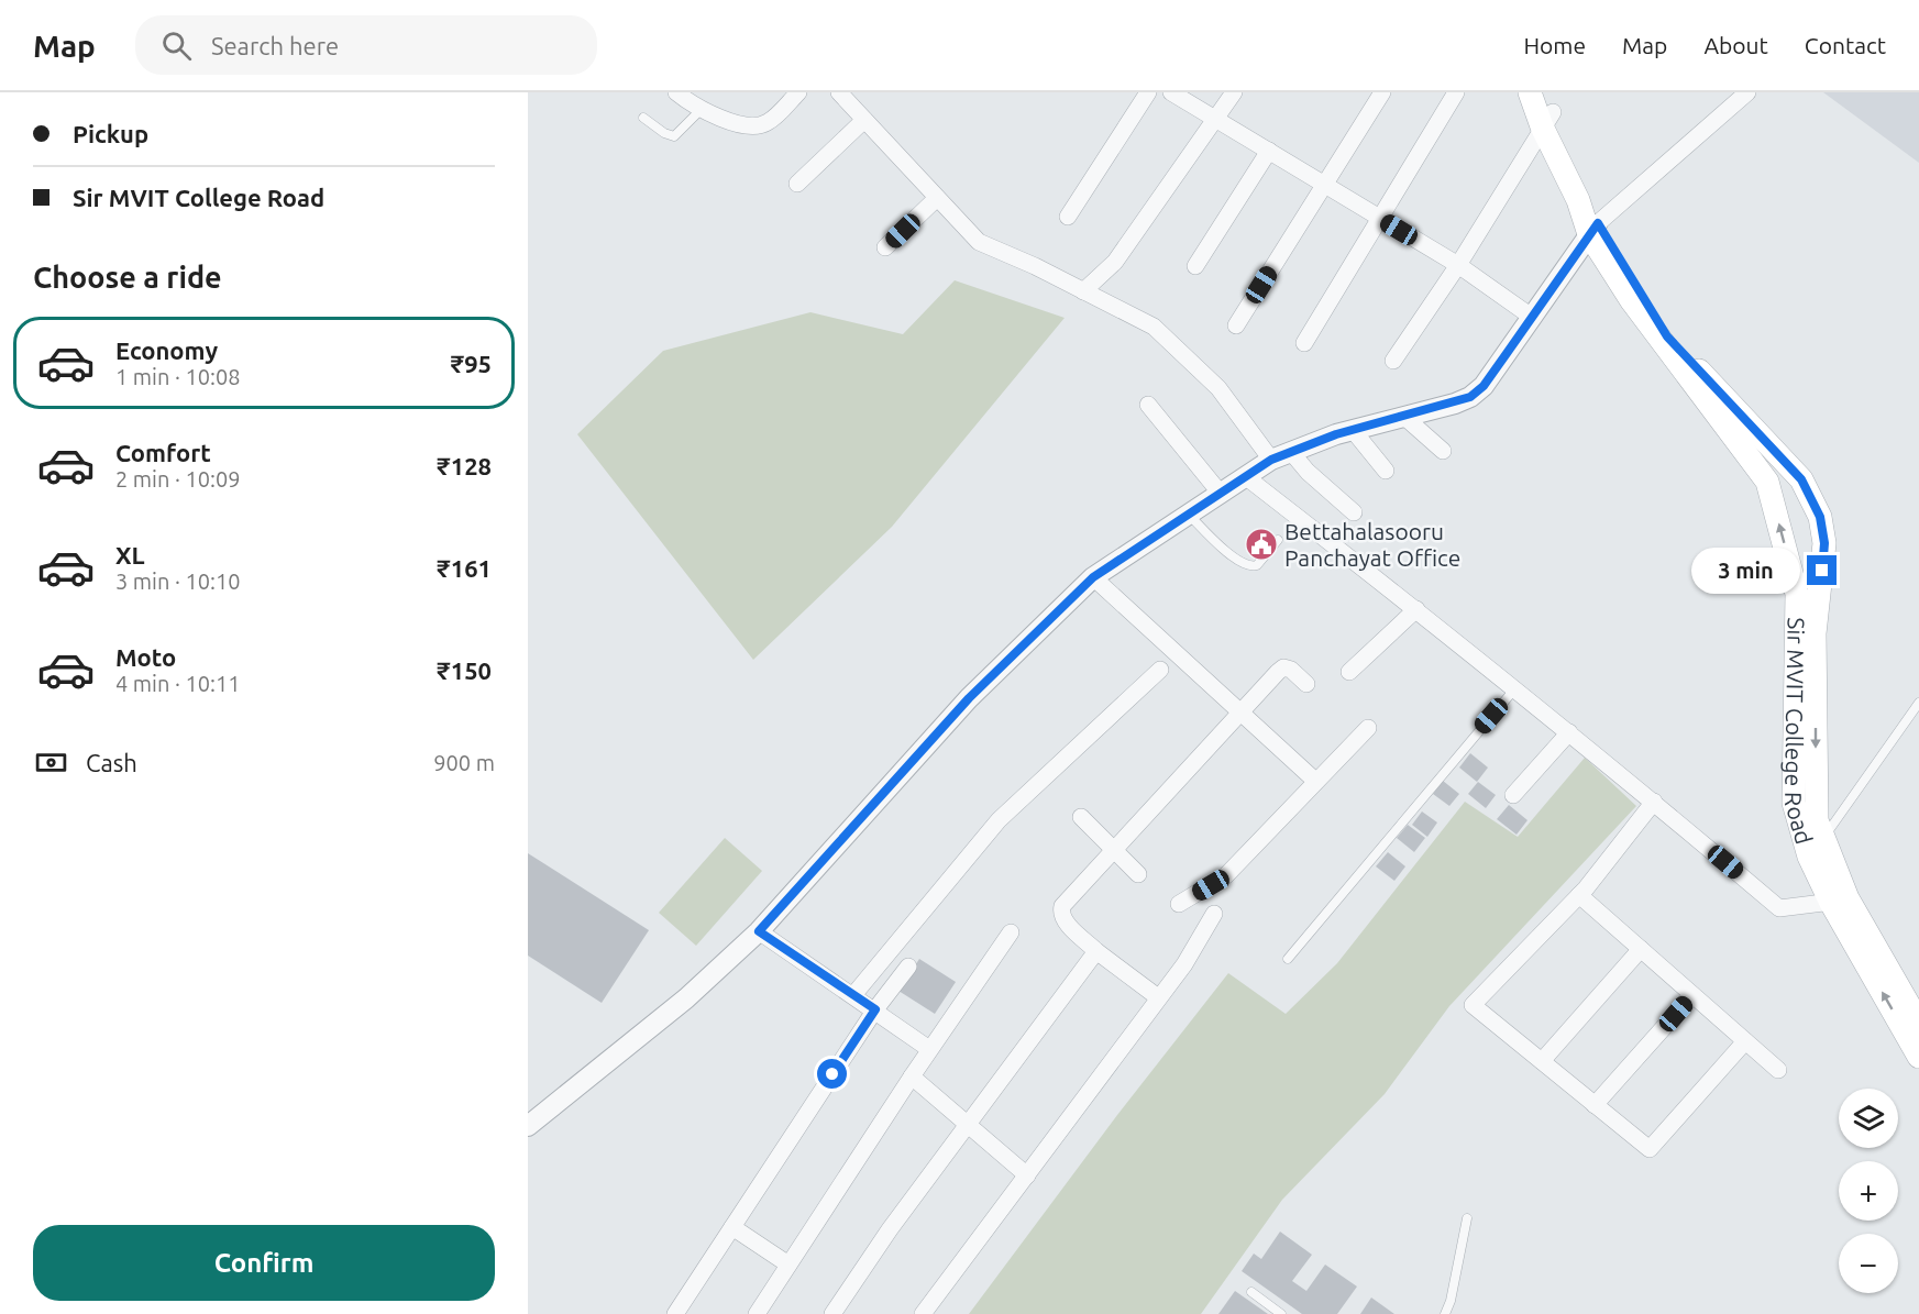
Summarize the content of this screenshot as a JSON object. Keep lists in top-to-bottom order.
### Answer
{
  "streets": {
    "main road": ["Sir MVIT College Road"]
  },
  "places": {
    "public building": ["Bettahalasooru Panchayat Office"]
  },
  "page": {
    "header": "Map",
    "search": "Search here",
    "nav": [
      "Home",
      "Map",
      "About",
      "Contact"
    ],
    "banner": ["Pickup", "Sir MVIT College Road"],
    "heading": "Choose a ride",
    "list": [
      {
        "name": "Economy",
        "note": "1 min · 10:08",
        "value": "₹95"
      },
      {
        "name": "Comfort",
        "note": "2 min · 10:09",
        "value": "₹128"
      },
      {
        "name": "XL",
        "note": "3 min · 10:10",
        "value": "₹161"
      },
      {
        "name": "Moto",
        "note": "4 min · 10:11",
        "value": "₹150"
      }
    ],
    "bubble": "3 min",
    "pay": ["Cash", "900 m"],
    "map_buttons": ["+", "−"],
    "buttons": "Confirm"
  }
}
